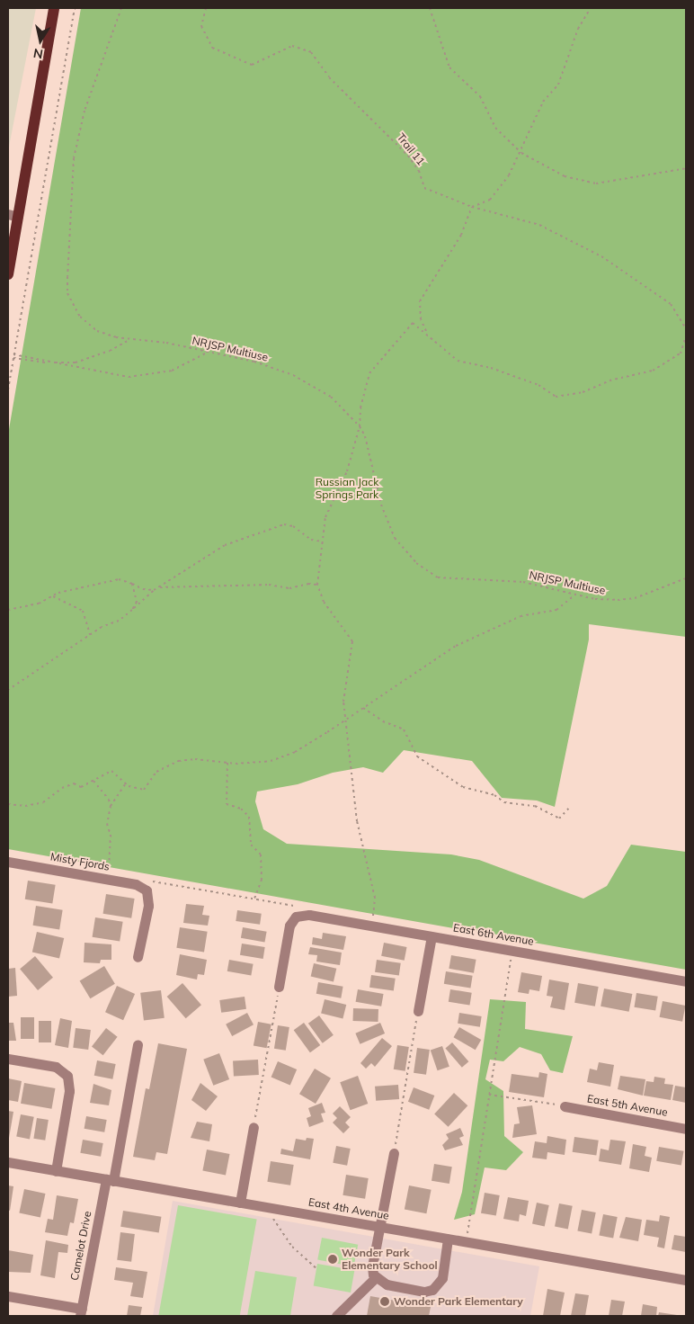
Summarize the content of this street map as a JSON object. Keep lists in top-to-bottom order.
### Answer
{
  "streets": {
    "street": [
      "Misty Fjords",
      "East 6th Avenue",
      "East 5th Avenue",
      "East 4th Avenue",
      "Camelot Drive"
    ],
    "path": ["Trail 11", "NRJSP Multiuse"]
  },
  "crossings": [
    ["East 4th Avenue", "Camelot Drive"]
  ],
  "parks": ["Russian Jack Springs Park"],
  "places": ["Wonder Park Elementary School", "Wonder Park Elementary"],
  "north": "bottom"
}
